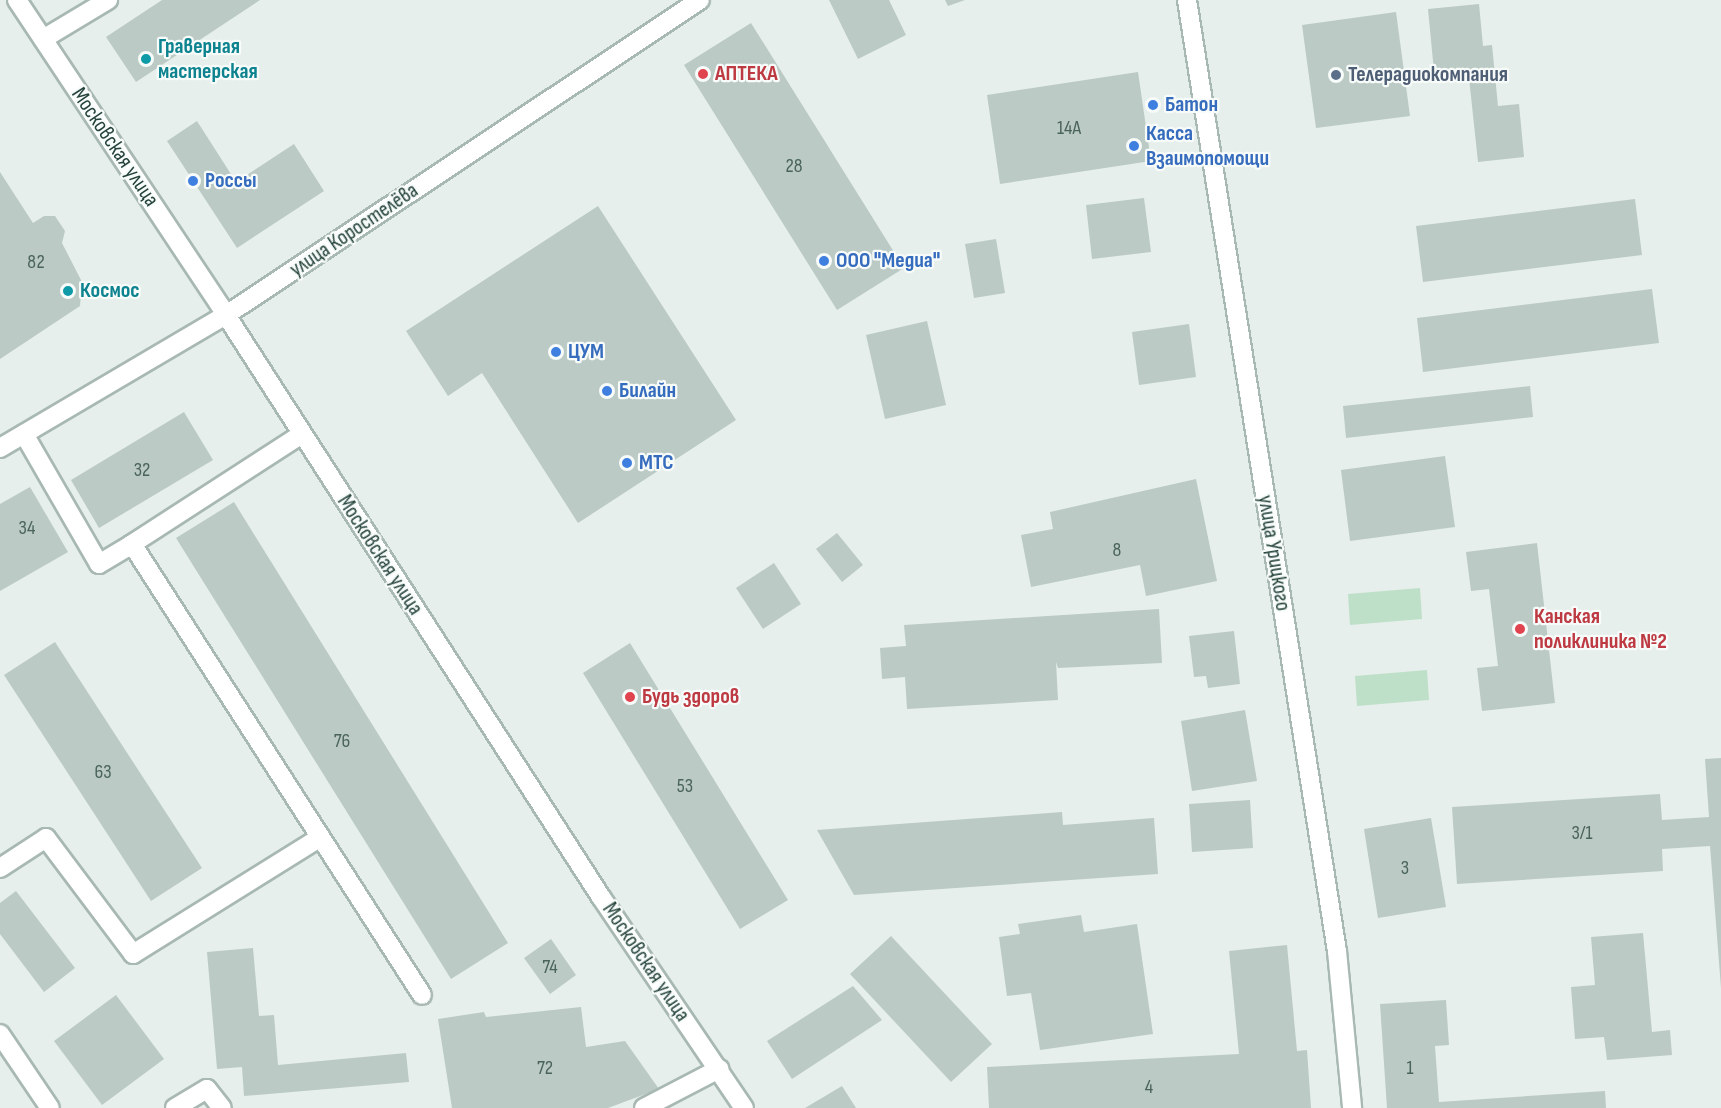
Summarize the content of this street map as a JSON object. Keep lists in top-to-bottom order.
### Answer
{
  "streets": {
    "street": ["Московская улица", "улица Коростелёва", "улица Урицкого"]
  },
  "crossings": [
    ["Московская улица", "улица Коростелёва"]
  ],
  "places": [
    "Граверная мастерская",
    "АПТЕКА",
    "Телерадиокомпания",
    "Батон",
    "Касса Взаимопомощи",
    "Россы",
    "ООО \"Медиа\"",
    "Космос",
    "ЦУМ",
    "Билайн",
    "МТС",
    "Канская поликлиника №2",
    "Будь здоров"
  ],
  "house_numbers": [
    "14А",
    "28",
    "82",
    "32",
    "34",
    "8",
    "76",
    "63",
    "53",
    "3/1",
    "3",
    "74",
    "72",
    "1",
    "4"
  ]
}
